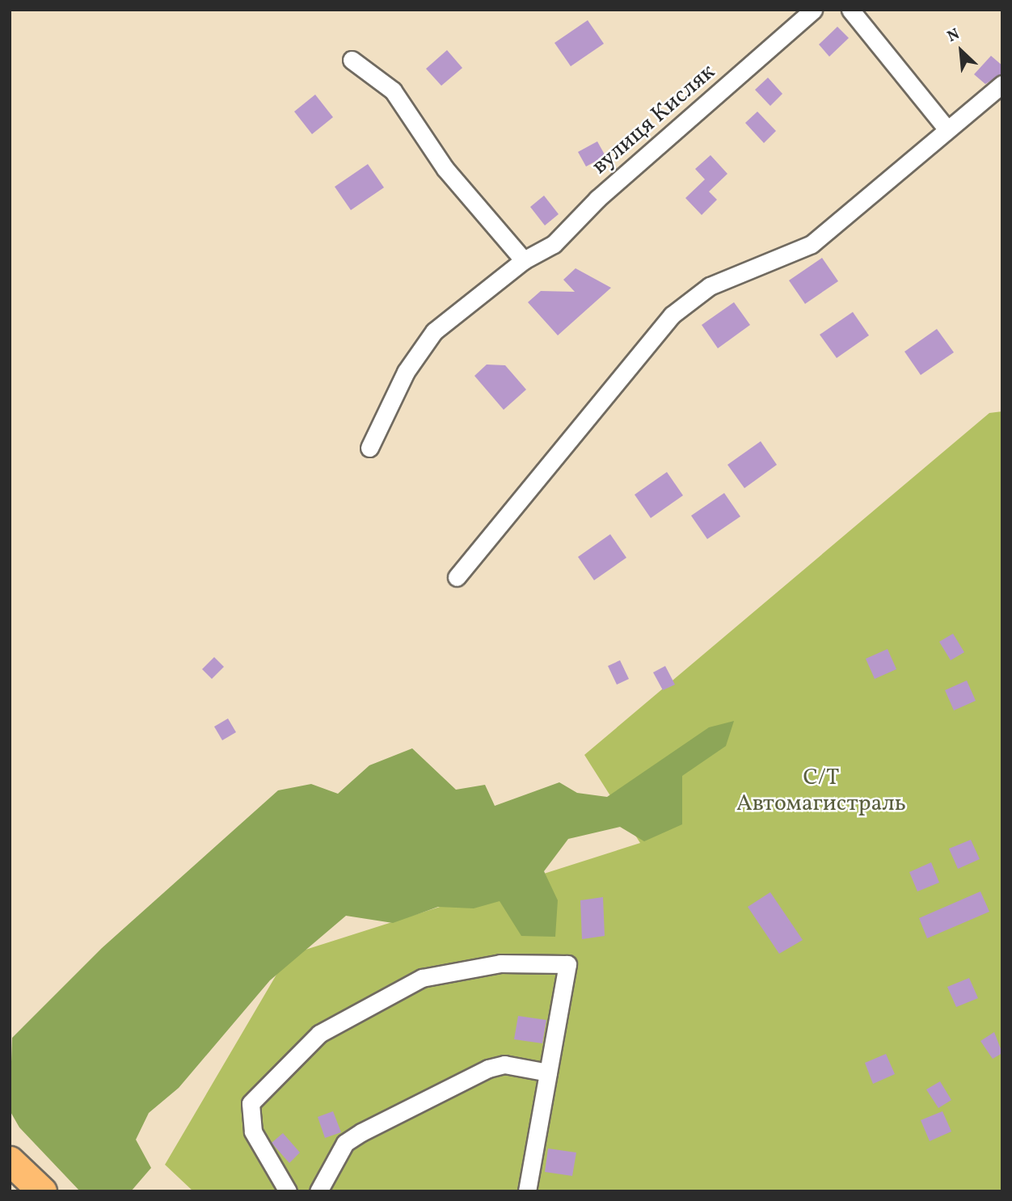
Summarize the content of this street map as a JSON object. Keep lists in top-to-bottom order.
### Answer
{
  "streets": {
    "street": ["вулиця Кисляк"]
  },
  "parks": ["С/Т Автомагистраль"],
  "north": "top left"
}
